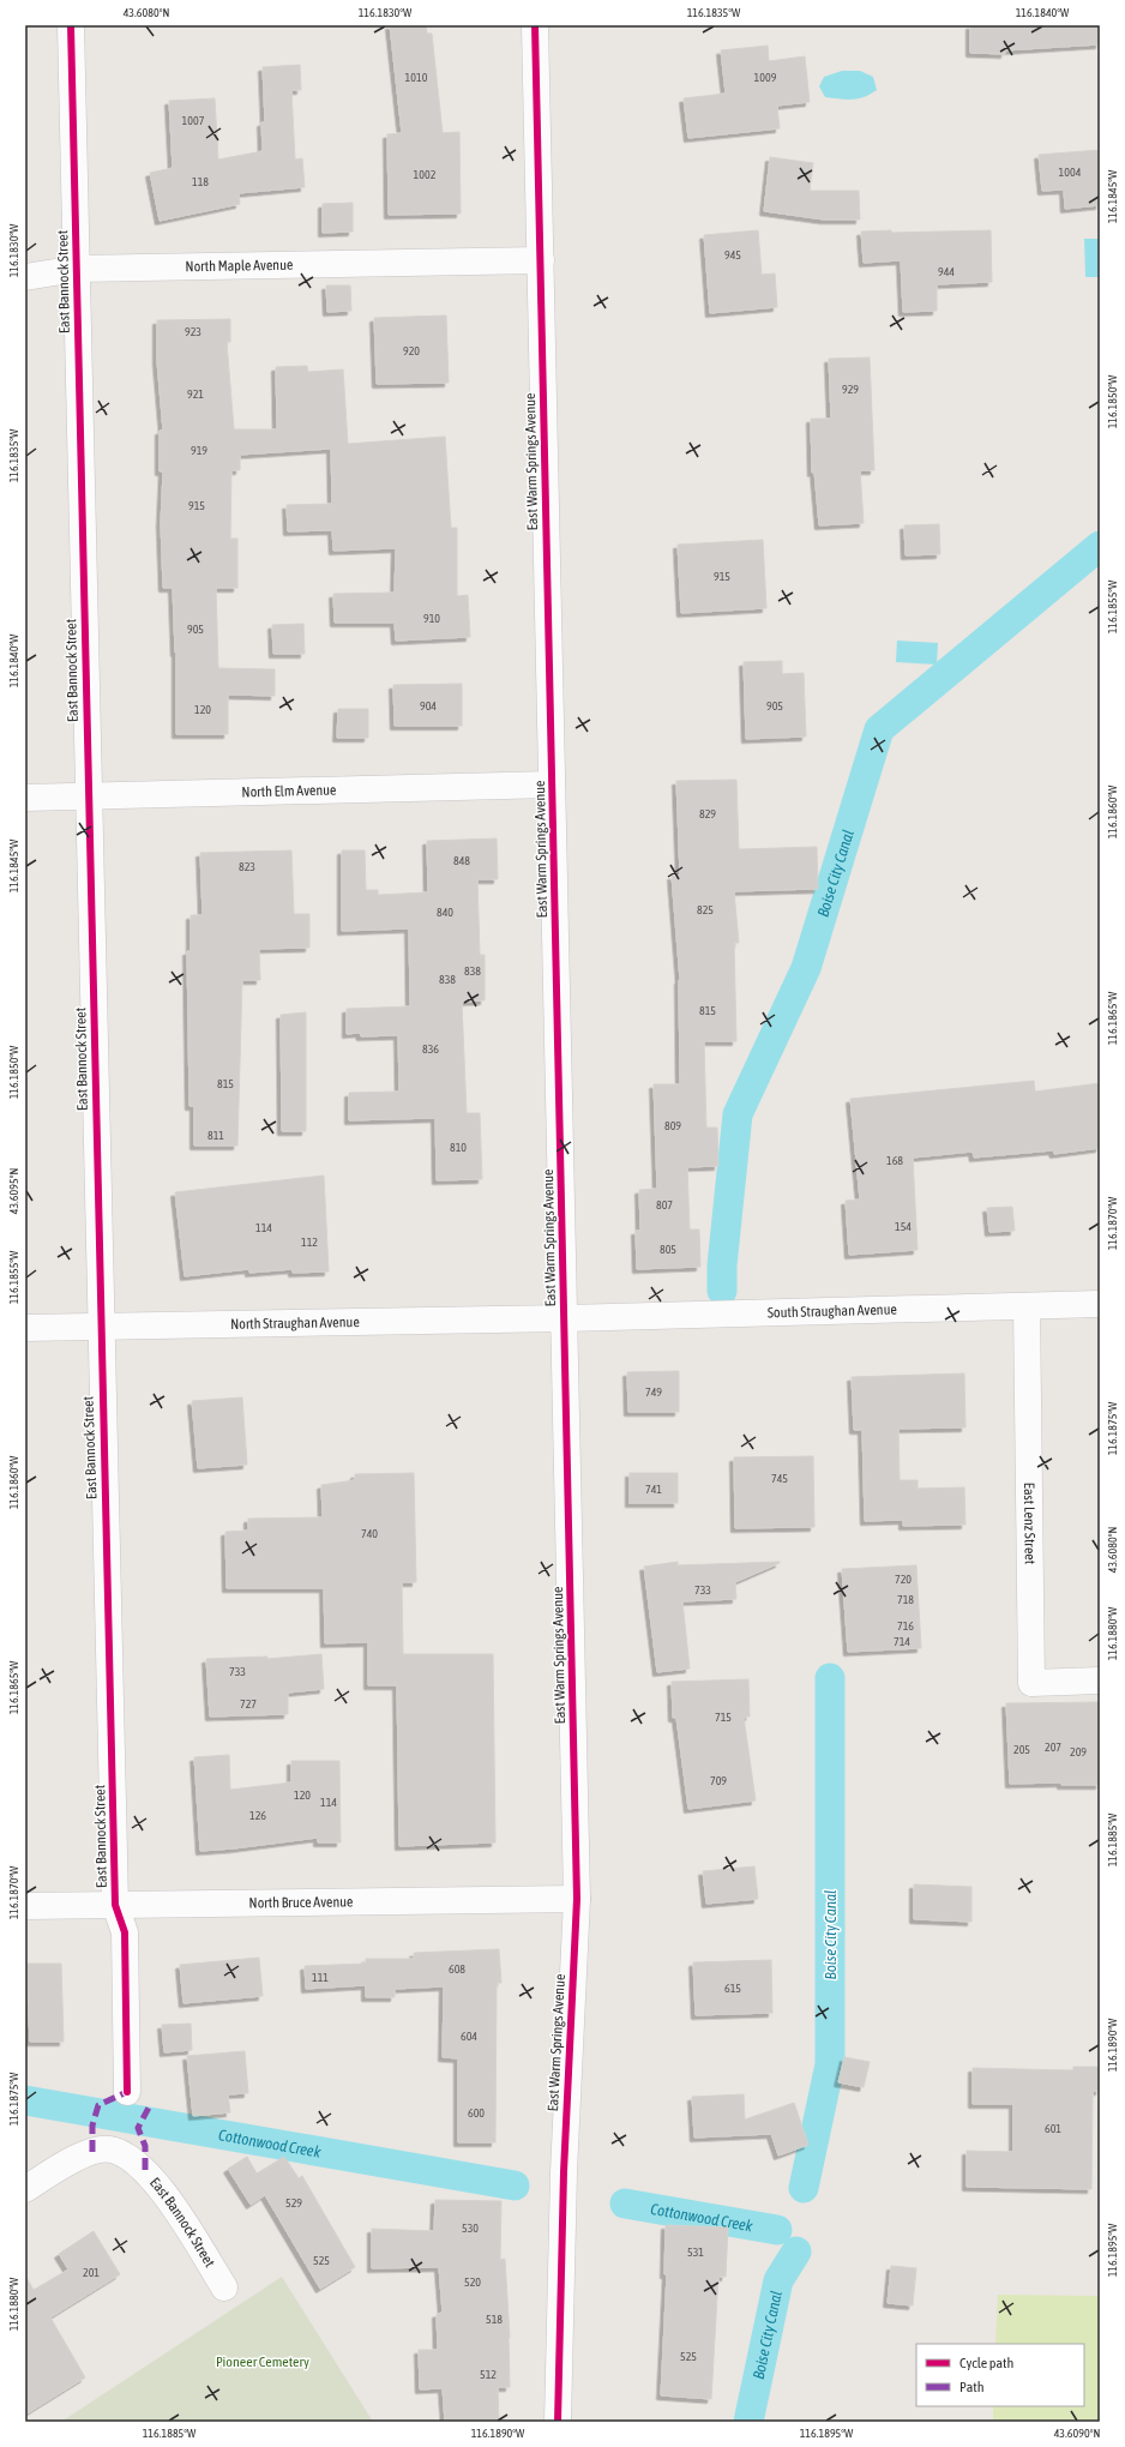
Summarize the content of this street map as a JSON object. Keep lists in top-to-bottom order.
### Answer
{
  "streets": {
    "street": [
      "North Maple Avenue",
      "East Bannock Street",
      "East Warm Springs Avenue",
      "North Elm Avenue",
      "South Straughan Avenue",
      "North Straughan Avenue",
      "East Lenz Street",
      "North Bruce Avenue"
    ]
  },
  "crossings": [
    ["North Maple Avenue", "East Bannock Street"],
    ["North Maple Avenue", "East Warm Springs Avenue"],
    ["East Bannock Street", "North Elm Avenue"],
    ["East Bannock Street", "North Straughan Avenue"],
    ["East Bannock Street", "North Bruce Avenue"],
    ["East Warm Springs Avenue", "North Elm Avenue"],
    ["East Warm Springs Avenue", "South Straughan Avenue"],
    ["East Warm Springs Avenue", "North Straughan Avenue"],
    ["East Warm Springs Avenue", "North Bruce Avenue"],
    ["South Straughan Avenue", "North Straughan Avenue"],
    ["South Straughan Avenue", "East Lenz Street"]
  ],
  "water": ["Boise City Canal", "Cottonwood Creek"],
  "parks": ["Pioneer Cemetery"],
  "house_numbers": [
    "1010",
    "1009",
    "1007",
    "1004",
    "1002",
    "118",
    "945",
    "944",
    "923",
    "920",
    "929",
    "921",
    "919",
    "915",
    "915",
    "910",
    "905",
    "904",
    "905",
    "120",
    "829",
    "848",
    "823",
    "825",
    "840",
    "838",
    "838",
    "815",
    "836",
    "815",
    "809",
    "811",
    "810",
    "168",
    "807",
    "154",
    "114",
    "112",
    "805",
    "749",
    "745",
    "741",
    "740",
    "720",
    "733",
    "718",
    "716",
    "714",
    "733",
    "727",
    "715",
    "207",
    "205",
    "209",
    "709",
    "120",
    "114",
    "126",
    "608",
    "111",
    "615",
    "604",
    "600",
    "601",
    "529",
    "530",
    "531",
    "525",
    "201",
    "520",
    "518",
    "525",
    "512"
  ],
  "legend": ["Cycle path", "Path"],
  "coordinates": [
    "43.6080°N",
    "116.1830°W",
    "116.1835°W",
    "116.1840°W",
    "116.1845°W",
    "116.1850°W",
    "116.1855°W",
    "116.1860°W",
    "116.1865°W",
    "43.6095°N",
    "116.1870°W",
    "116.1875°W",
    "116.1880°W",
    "116.1885°W",
    "116.1890°W",
    "116.1895°W",
    "43.6090°N"
  ]
}
